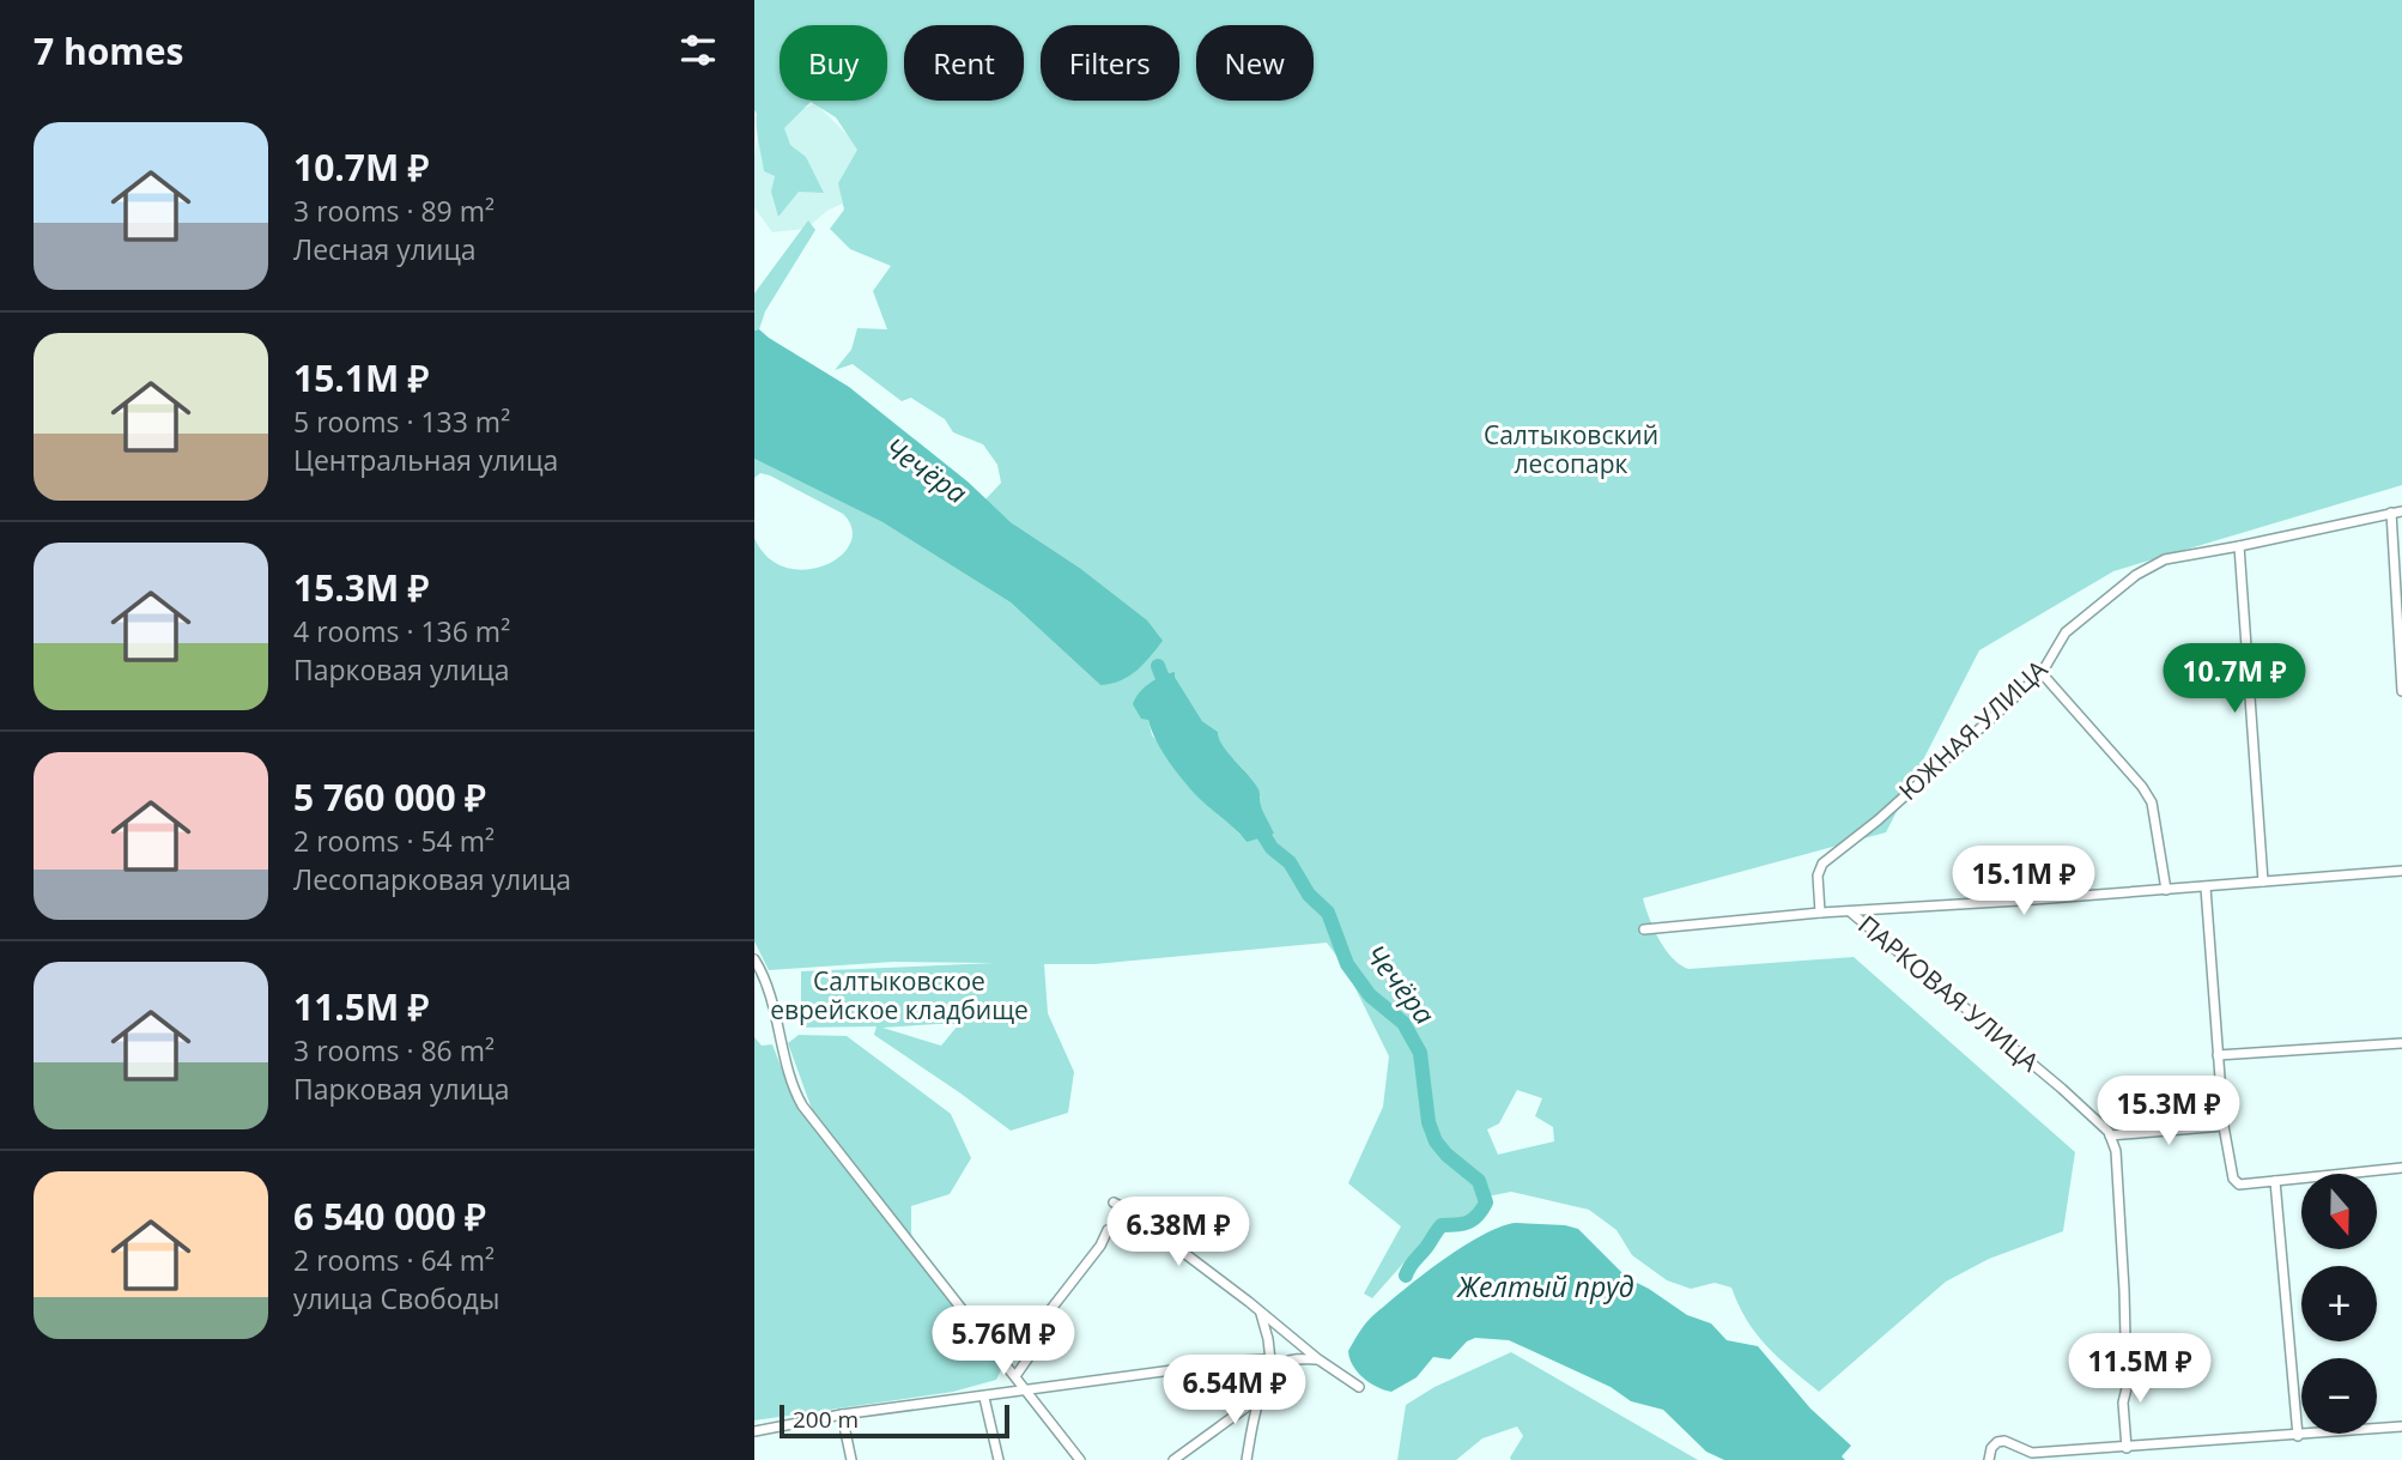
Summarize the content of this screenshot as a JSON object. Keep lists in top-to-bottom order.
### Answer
{
  "streets": {
    "street": ["ЮЖНАЯ УЛИЦА", "ПАРКОВАЯ УЛИЦА"]
  },
  "water": ["Чечёра", "Желтый пруд"],
  "parks": ["Салтыковский лесопарк", "Салтыковское еврейское кладбище"],
  "scale_bar": "200 m",
  "north": "bottom",
  "page": {
    "heading": "7 homes",
    "chip": [
      "Buy",
      "Rent",
      "Filters",
      "New"
    ],
    "list": [
      {
        "name": "10.7M ₽",
        "note": "3 rooms · 89 m² · Лесная улица"
      },
      {
        "name": "15.1M ₽",
        "note": "5 rooms · 133 m² · Центральная улица"
      },
      {
        "name": "15.3M ₽",
        "note": "4 rooms · 136 m² · Парковая улица"
      },
      {
        "name": "5 760 000 ₽",
        "note": "2 rooms · 54 m² · Лесопарковая улица"
      },
      {
        "name": "11.5M ₽",
        "note": "3 rooms · 86 m² · Парковая улица"
      },
      {
        "name": "6 540 000 ₽",
        "note": "2 rooms · 64 m² · улица Свободы"
      }
    ],
    "price": [
      "10.7M ₽",
      "15.1M ₽",
      "15.3M ₽",
      "6.38M ₽",
      "5.76M ₽",
      "11.5M ₽",
      "6.54M ₽"
    ],
    "map_buttons": ["+", "−"],
    "scale": "200 m"
  }
}
